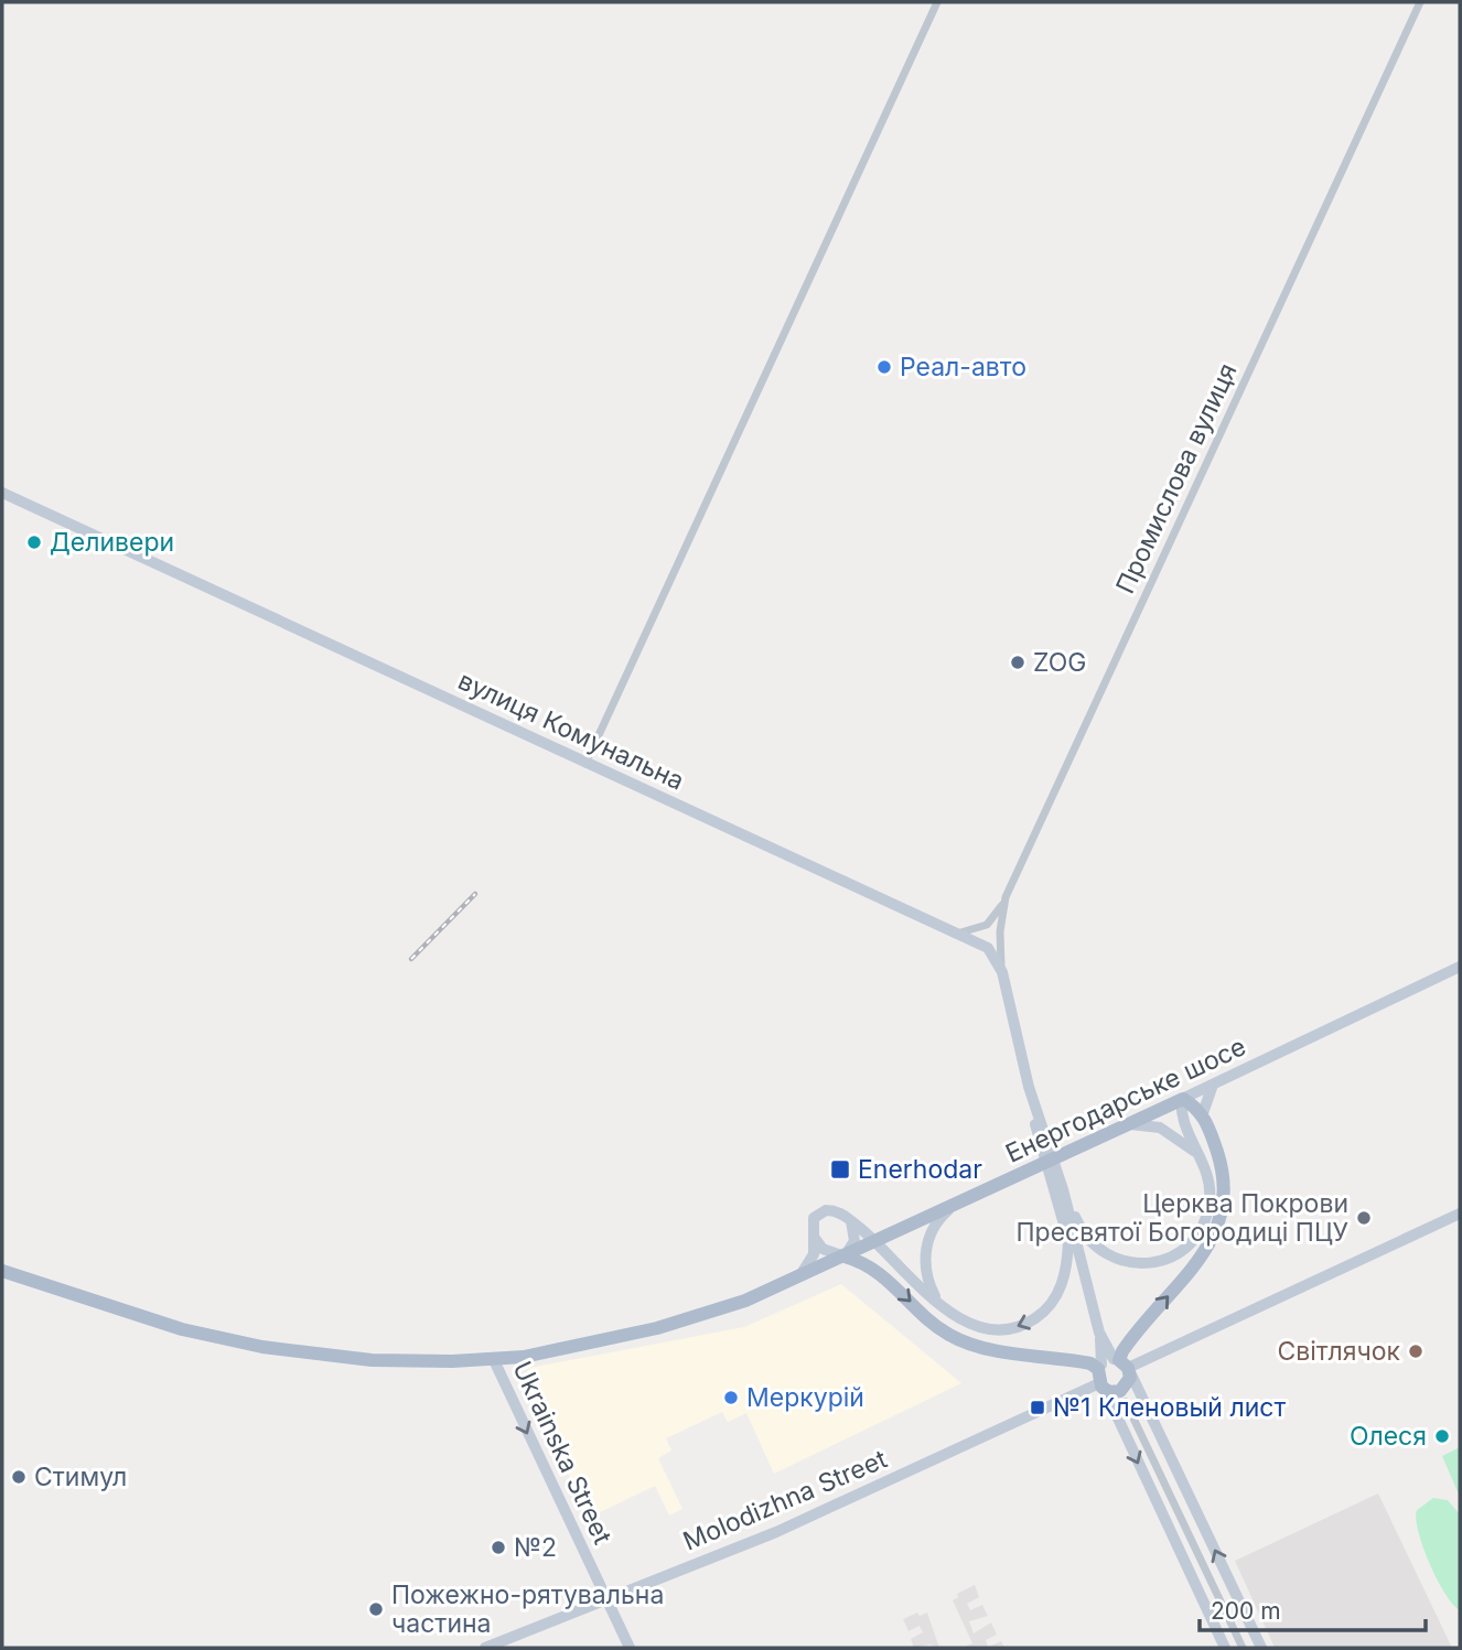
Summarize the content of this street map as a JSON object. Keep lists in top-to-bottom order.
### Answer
{
  "streets": {
    "main road": ["Енергодарське шосе"],
    "street": [
      "Промислова вулиця",
      "вулиця Комунальна",
      "Ukrainska Street",
      "Molodizhna Street"
    ]
  },
  "crossings": [
    ["Промислова вулиця", "вулиця Комунальна"],
    ["Енергодарське шосе", "Ukrainska Street"],
    ["Ukrainska Street", "Molodizhna Street"]
  ],
  "one_way": ["Ukrainska Street"],
  "places": {
    "other": [
      "Реал-авто",
      "Деливери",
      "ZOG",
      "Церква Покрови Пресвятої Богородиці ПЦУ",
      "Світлячок",
      "Меркурій",
      "Олеся",
      "Стимул",
      "№2",
      "Пожежно-рятувальна частина"
    ],
    "transit": ["Enerhodar", "№1 Кленовый лист"]
  },
  "scale_bar": "200 m"
}
